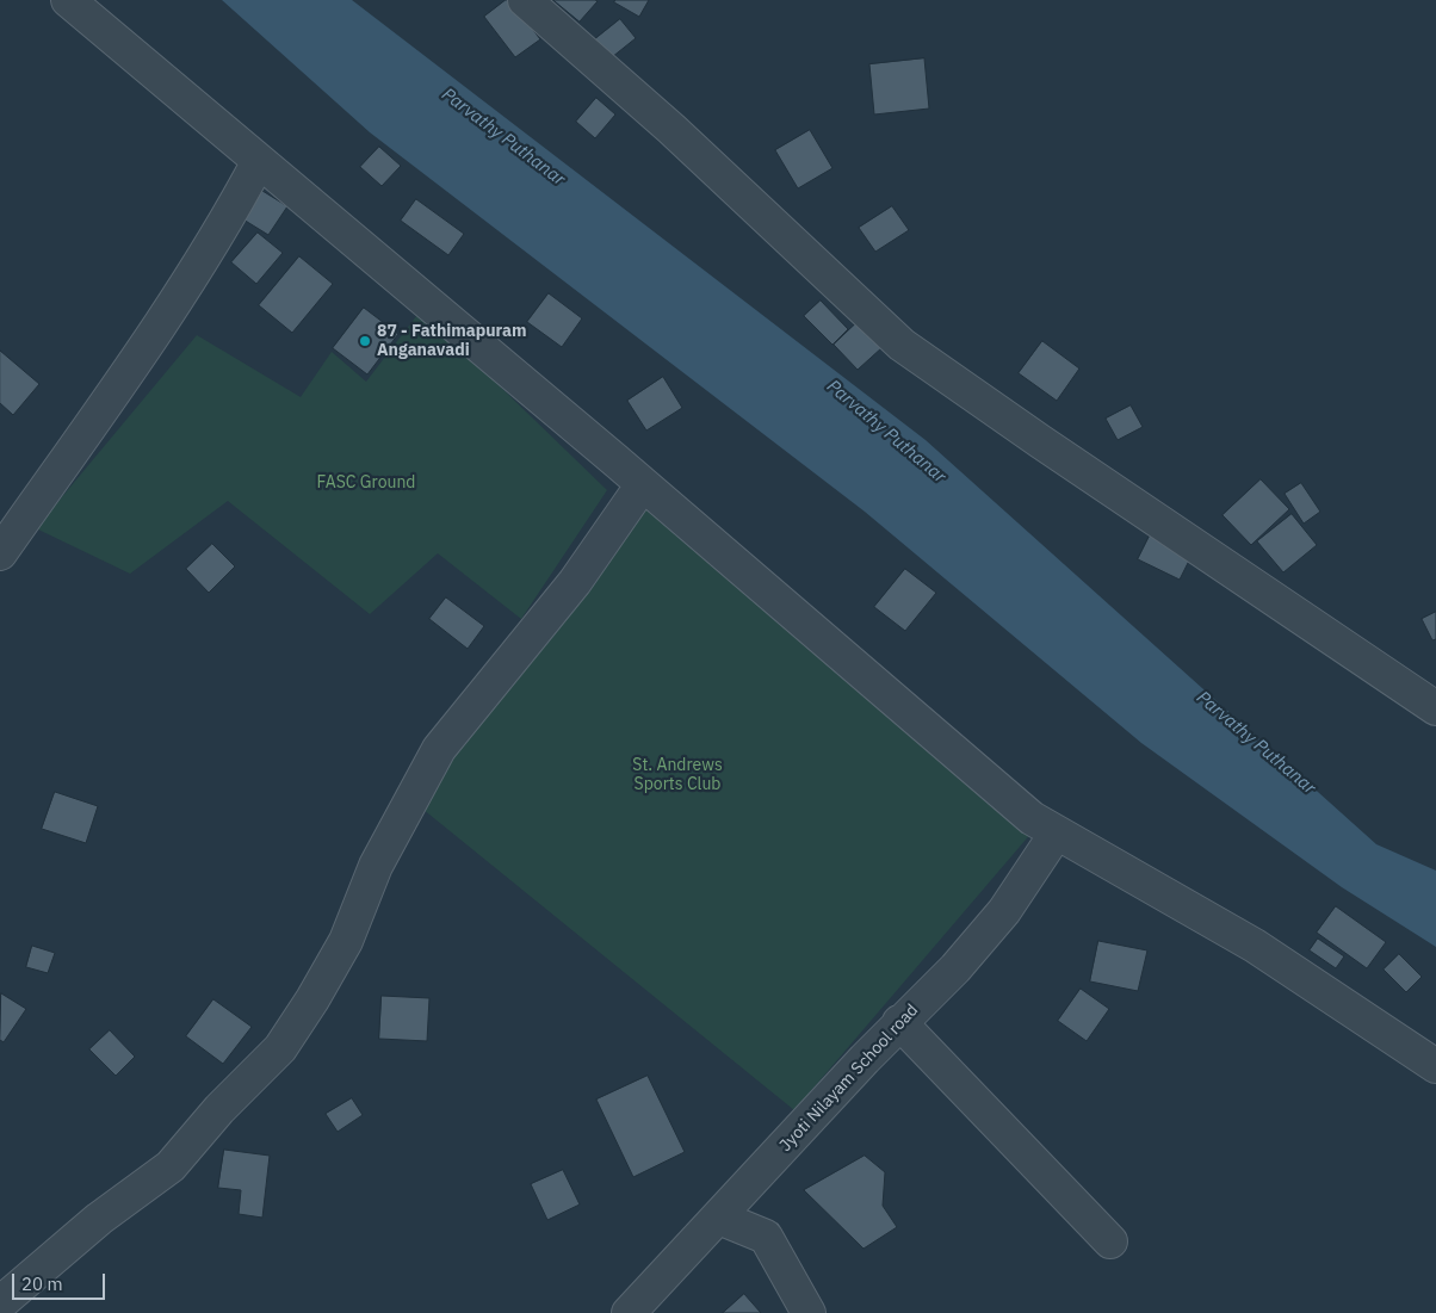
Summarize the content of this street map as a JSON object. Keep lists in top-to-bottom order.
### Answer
{
  "streets": {
    "street": ["Jyoti Nilayam School road"]
  },
  "water": ["Parvathy Puthanar"],
  "parks": ["FASC Ground", "St. Andrews Sports Club"],
  "places": ["87 - Fathimapuram Anganavadi"],
  "scale_bar": "20 m"
}
